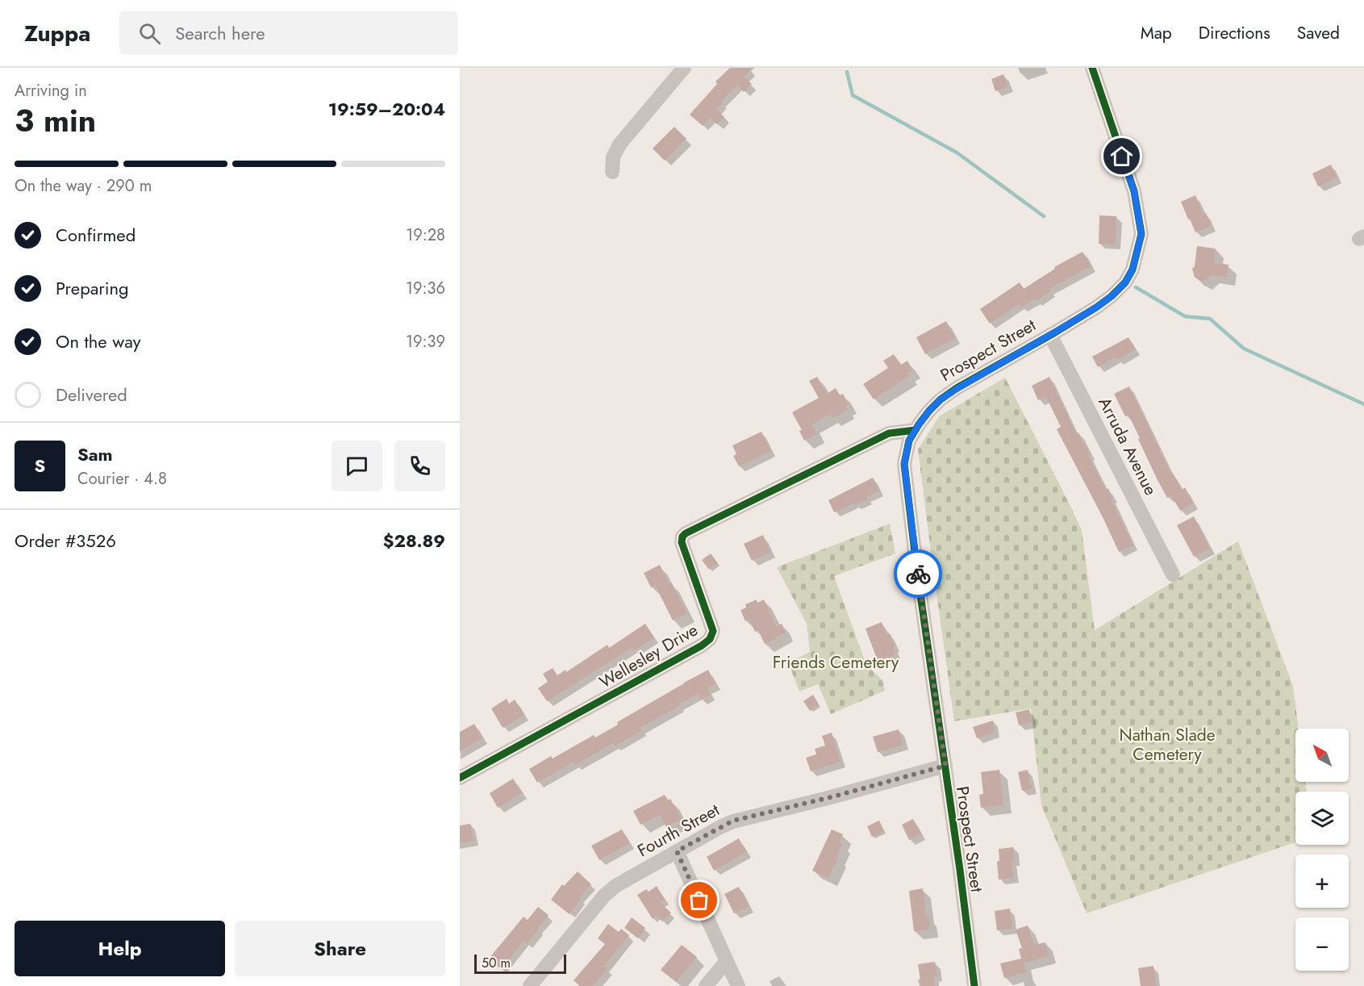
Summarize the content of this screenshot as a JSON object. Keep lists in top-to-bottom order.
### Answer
{
  "streets": {
    "street": [
      "Prospect Street",
      "Arruda Avenue",
      "Wellesley Drive",
      "Fourth Street"
    ]
  },
  "crossings": [
    ["Prospect Street", "Arruda Avenue"],
    ["Prospect Street", "Wellesley Drive"],
    ["Prospect Street", "Fourth Street"]
  ],
  "parks": ["Friends Cemetery", "Nathan Slade Cemetery"],
  "scale_bar": "50 m",
  "north": "top left",
  "page": {
    "header": "Zuppa",
    "search": "Search here",
    "nav": ["Map", "Directions", "Saved"],
    "heading": ["3 min", "Arriving in", "19:59–20:04"],
    "panel": [
      "Sam",
      "Courier · 4.8",
      "Order #3526",
      "$28.89"
    ],
    "bar": "On the way · 290 m",
    "list": [
      ["Confirmed", "19:28"],
      ["Preparing", "19:36"],
      ["On the way", "19:39"],
      "Delivered"
    ],
    "round": "S",
    "map_buttons": ["+", "−"],
    "buttons": ["Help", "Share"],
    "scale": "50 m"
  }
}
